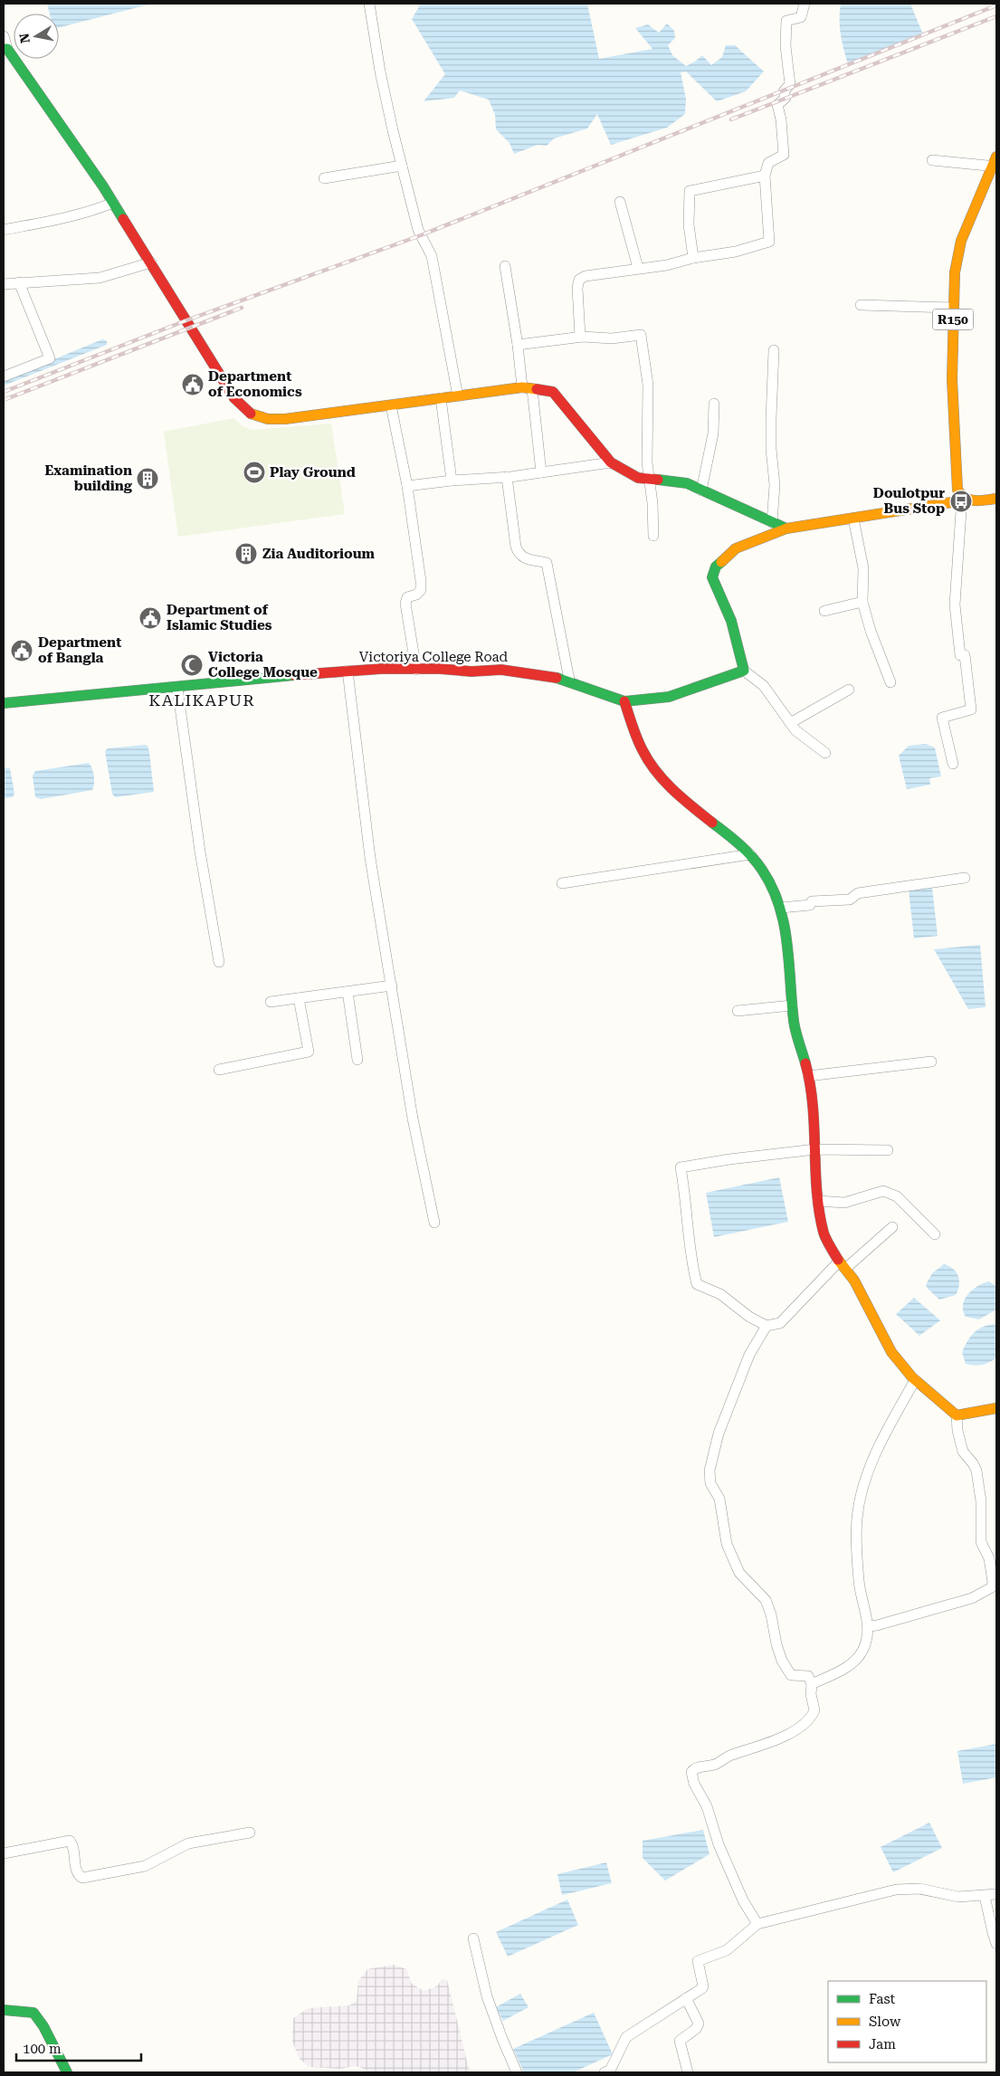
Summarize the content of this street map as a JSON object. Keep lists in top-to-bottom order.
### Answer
{
  "streets": {
    "street": ["R150", "Victoriya College Road"]
  },
  "districts": ["KALIKAPUR"],
  "places": {
    "public building": ["Department of Economics", "Department of Islamic Studies", "Department of Bangla"],
    "sports": ["Play Ground"],
    "building": ["Examination building", "Zia Auditorioum"],
    "bus stop": ["Doulotpur Bus Stop"],
    "mosque": ["Victoria College Mosque"]
  },
  "legend": ["Fast", "Slow", "Jam"],
  "scale_bar": "100 m",
  "north": "left"
}
